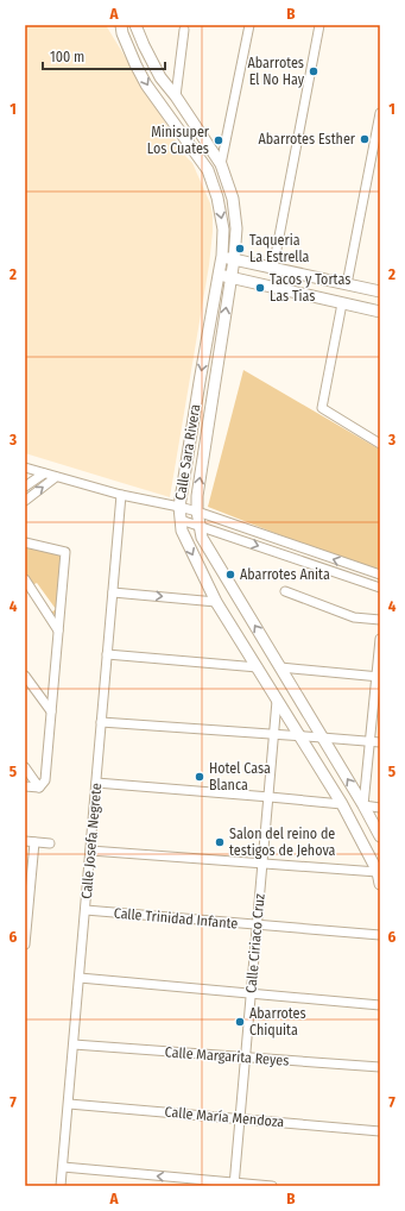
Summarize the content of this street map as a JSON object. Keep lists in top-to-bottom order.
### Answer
{
  "streets": {
    "street": [
      "Calle Sara Rivera",
      "Calle Josefa Negrete",
      "Calle Trinidad Infante",
      "Calle Ciriaco Cruz",
      "Calle Margarita Reyes",
      "Calle María Mendoza"
    ]
  },
  "crossings": [
    ["Calle Sara Rivera", "Calle Ciriaco Cruz"],
    ["Calle Josefa Negrete", "Calle Trinidad Infante"],
    ["Calle Josefa Negrete", "Calle Margarita Reyes"],
    ["Calle Josefa Negrete", "Calle María Mendoza"],
    ["Calle Trinidad Infante", "Calle Ciriaco Cruz"],
    ["Calle Ciriaco Cruz", "Calle Margarita Reyes"],
    ["Calle Ciriaco Cruz", "Calle María Mendoza"]
  ],
  "places": [
    "Abarrotes El No Hay",
    "Abarrotes Esther",
    "Minisuper Los Cuates",
    "Taqueria La Estrella",
    "Tacos y Tortas Las Tias",
    "Abarrotes Anita",
    "Hotel Casa Blanca",
    "Salon del reino de testigos de Jehova",
    "Abarrotes Chiquita"
  ],
  "scale_bar": "100 m",
  "grid": {
    "columns": ["A", "B"],
    "rows": [
      "1",
      "2",
      "3",
      "4",
      "5",
      "6",
      "7"
    ]
  }
}
